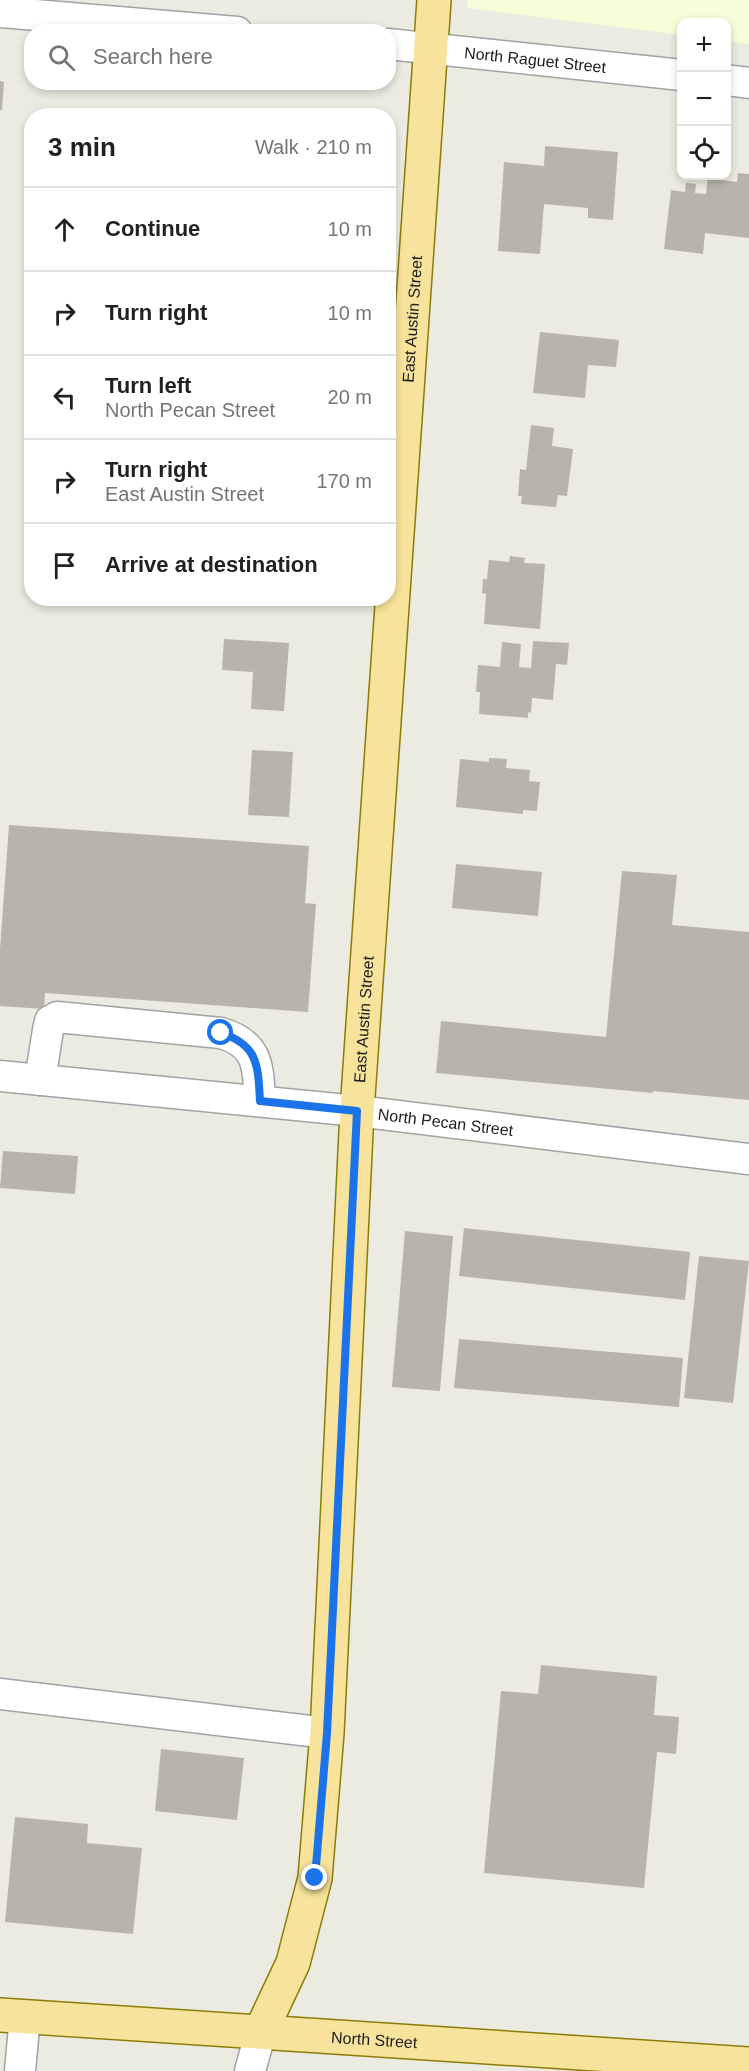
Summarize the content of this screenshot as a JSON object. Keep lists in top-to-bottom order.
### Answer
{
  "streets": {
    "main road": ["East Austin Street", "North Street"],
    "street": ["North Raguet Street", "North Pecan Street"]
  },
  "crossings": [
    ["North Raguet Street", "East Austin Street"],
    ["East Austin Street", "North Pecan Street"],
    ["East Austin Street", "North Street"]
  ],
  "page": {
    "map_buttons": ["+", "−"],
    "search": "Search here",
    "heading": ["3 min", "Walk · 210 m"],
    "list": [
      ["Continue", "10 m"],
      ["Turn right", "10 m"],
      ["Turn left", "North Pecan Street", "20 m"],
      ["Turn right", "East Austin Street", "170 m"],
      "Arrive at destination"
    ]
  }
}
